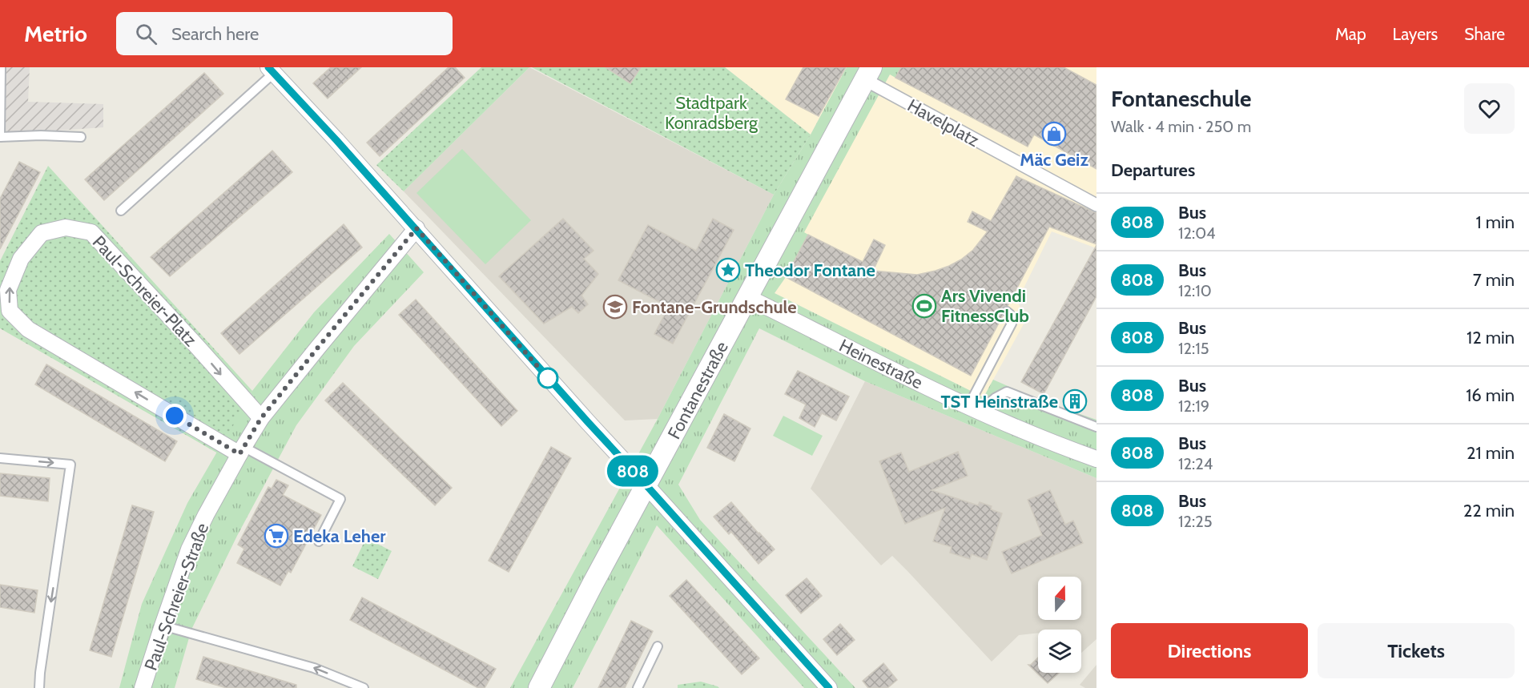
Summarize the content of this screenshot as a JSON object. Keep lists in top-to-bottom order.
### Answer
{
  "streets": {
    "street": [
      "Havelplatz",
      "Paul-Schreier-Platz",
      "Heinestraße",
      "Fontanestraße",
      "Paul-Schreier-Straße"
    ]
  },
  "crossings": [
    ["Havelplatz", "Fontanestraße"],
    ["Paul-Schreier-Platz", "Paul-Schreier-Straße"],
    ["Heinestraße", "Fontanestraße"]
  ],
  "parks": ["Stadtpark Konradsberg"],
  "places": {
    "shop": ["Mäc Geiz"],
    "place": ["Theodor Fontane"],
    "sports": ["Ars Vivendi FitnessClub"],
    "school or university": ["Fontane-Grundschule"],
    "building": ["TST Heinstraße"],
    "supermarket": ["Edeka Leher"]
  },
  "lines": ["bus line 808"],
  "north": "top",
  "page": {
    "header": "Metrio",
    "search": "Search here",
    "nav": ["Map", "Layers", "Share"],
    "on_map": "808",
    "heading": [
      ["Fontaneschule", "Walk · 4 min · 250 m"],
      "Departures"
    ],
    "list": [
      {
        "mark": "808",
        "name": "Bus",
        "note": "12:04",
        "value": "1 min"
      },
      {
        "mark": "808",
        "name": "Bus",
        "note": "12:10",
        "value": "7 min"
      },
      {
        "mark": "808",
        "name": "Bus",
        "note": "12:15",
        "value": "12 min"
      },
      {
        "mark": "808",
        "name": "Bus",
        "note": "12:19",
        "value": "16 min"
      },
      {
        "mark": "808",
        "name": "Bus",
        "note": "12:24",
        "value": "21 min"
      },
      {
        "mark": "808",
        "name": "Bus",
        "note": "12:25",
        "value": "22 min"
      }
    ],
    "buttons": ["Directions", "Tickets"]
  }
}
